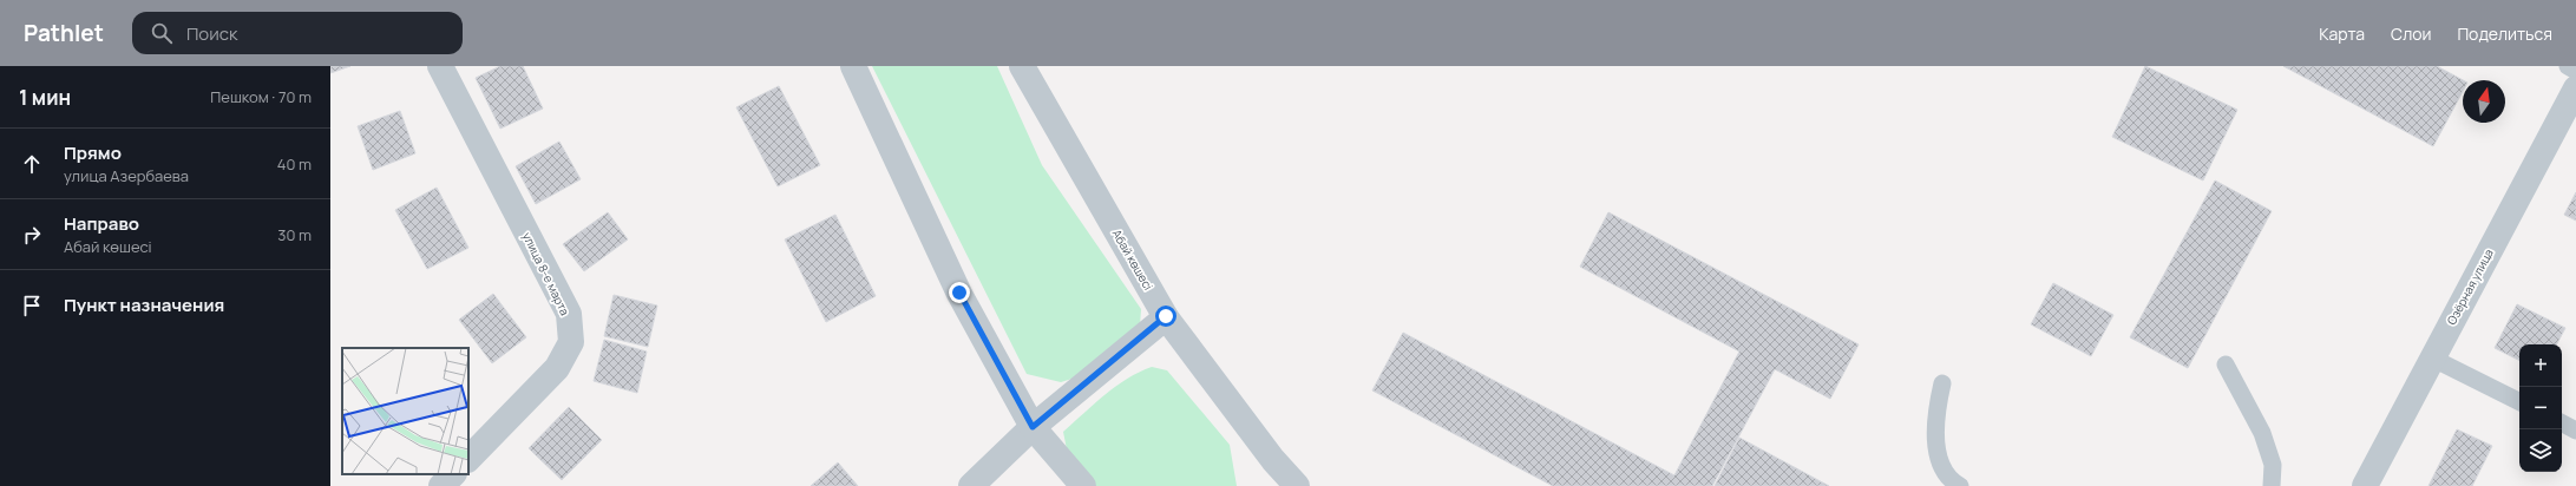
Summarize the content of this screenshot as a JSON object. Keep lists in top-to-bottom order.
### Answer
{
  "streets": {
    "street": ["Абай көшесі", "улица 8-е марта", "Озёрная улица"]
  },
  "north": "top",
  "page": {
    "header": "Pathlet",
    "search": "Поиск",
    "nav": ["Карта", "Слои", "Поделиться"],
    "heading": ["1 мин", "Пешком · 70 m"],
    "list": [
      ["Прямо", "улица Азербаева", "40 m"],
      ["Направо", "Абай көшесі", "30 m"],
      "Пункт назначения"
    ],
    "map_buttons": ["+", "−"]
  }
}
